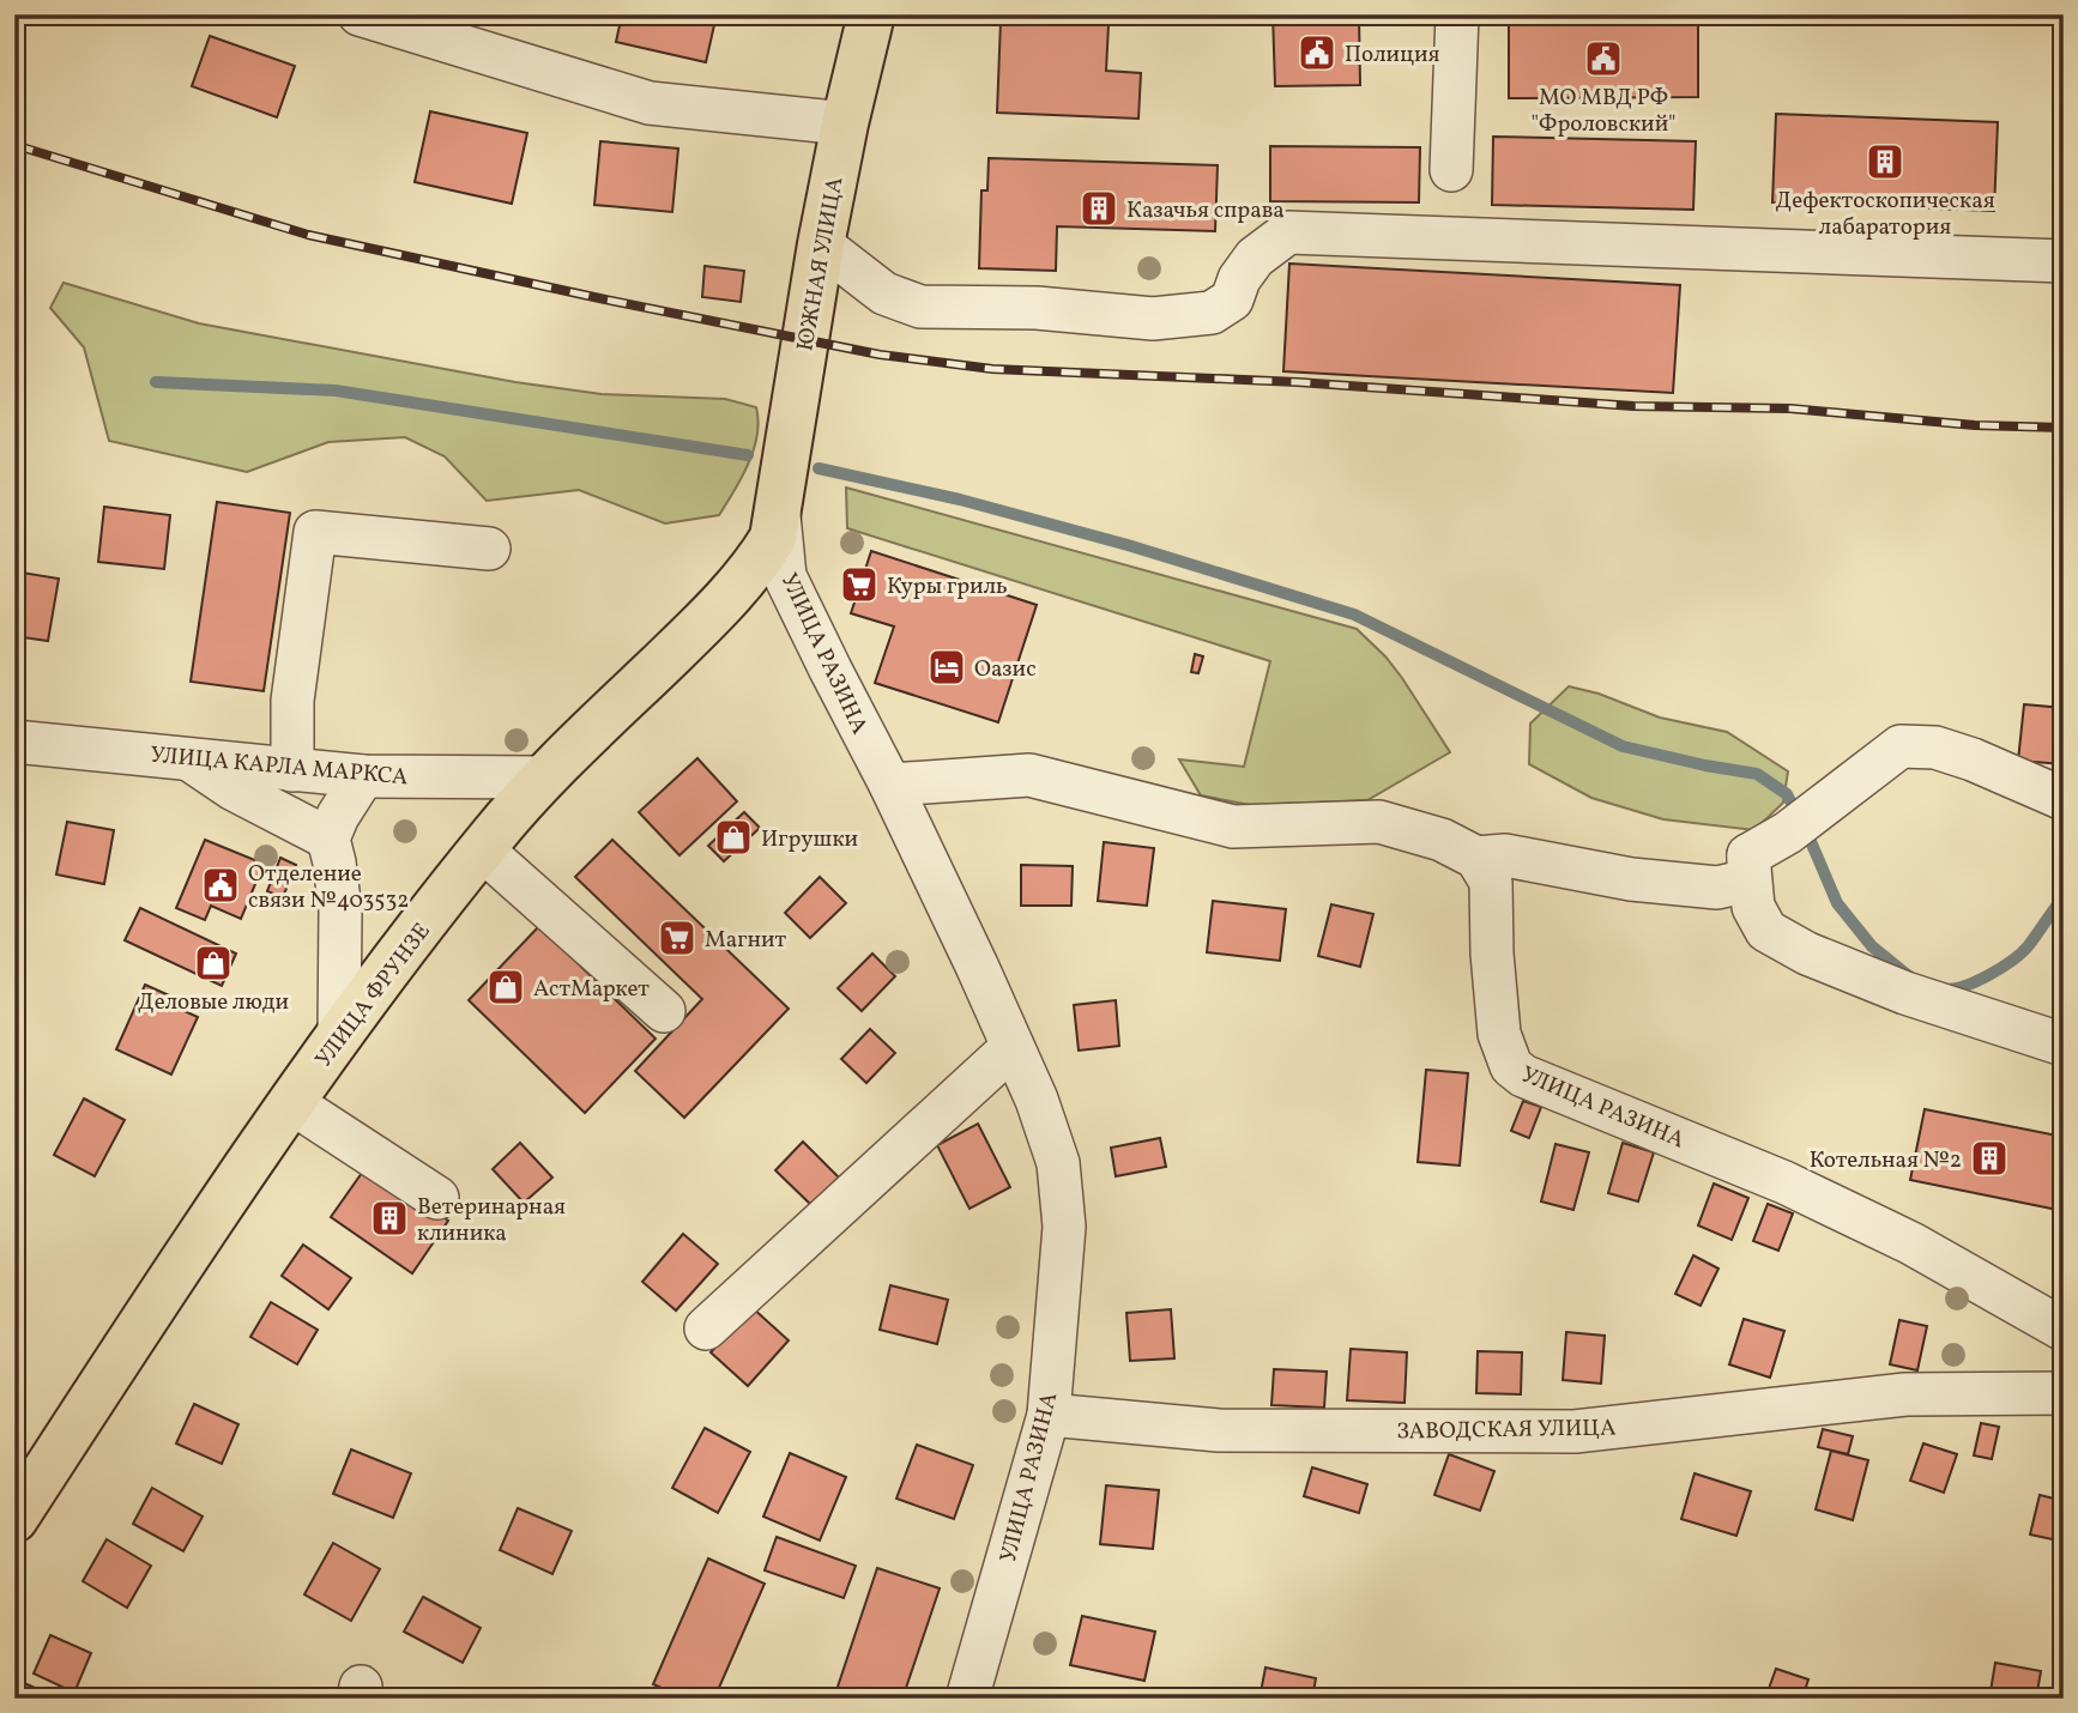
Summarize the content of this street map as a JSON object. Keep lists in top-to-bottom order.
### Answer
{
  "streets": {
    "main road": ["ЮЖНАЯ УЛИЦА", "УЛИЦА ФРУНЗЕ"],
    "street": ["УЛИЦА РАЗИНА", "УЛИЦА КАРЛА МАРКСА", "ЗАВОДСКАЯ УЛИЦА"]
  },
  "crossings": [
    ["ЮЖНАЯ УЛИЦА", "УЛИЦА РАЗИНА"],
    ["ЮЖНАЯ УЛИЦА", "УЛИЦА ФРУНЗЕ"],
    ["УЛИЦА РАЗИНА", "УЛИЦА ФРУНЗЕ"],
    ["УЛИЦА РАЗИНА", "ЗАВОДСКАЯ УЛИЦА"],
    ["УЛИЦА КАРЛА МАРКСА", "УЛИЦА ФРУНЗЕ"]
  ],
  "places": {
    "public building": ["Полиция", "МО МВД РФ \"Фроловский\"", "Отделение связи №403532"],
    "building": [
      "Дефектоскопическая лабаратория",
      "Казачья справа",
      "Котельная №2",
      "Ветеринарная клиника"
    ],
    "supermarket": ["Куры гриль", "Магнит"],
    "hotel": ["Оазис"],
    "shop": ["Игрушки", "Деловые люди", "АстМаркет"]
  }
}
